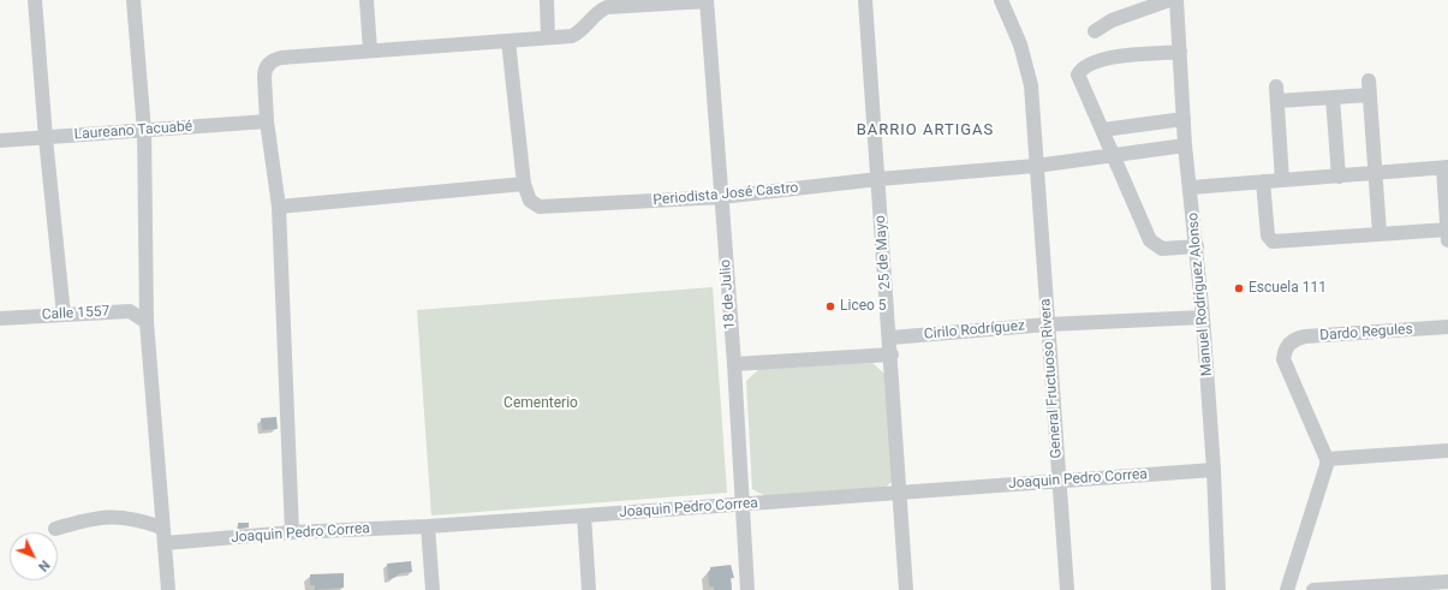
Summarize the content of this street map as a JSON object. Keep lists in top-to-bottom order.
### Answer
{
  "streets": {
    "street": [
      "Laureano Tacuabé",
      "Periodista José Castro",
      "25 de Mayo",
      "18 de Julio",
      "Manuel Rodríguez Alonso",
      "Calle 1557",
      "Cirilo Rodríguez",
      "Dardo Regules",
      "General Fructuoso Rivera",
      "Joaquin Pedro Correa"
    ]
  },
  "crossings": [
    ["Periodista José Castro", "25 de Mayo"],
    ["Periodista José Castro", "18 de Julio"],
    ["Periodista José Castro", "Manuel Rodríguez Alonso"],
    ["Periodista José Castro", "General Fructuoso Rivera"],
    ["25 de Mayo", "Cirilo Rodríguez"],
    ["25 de Mayo", "Joaquin Pedro Correa"],
    ["18 de Julio", "Joaquin Pedro Correa"],
    ["Manuel Rodríguez Alonso", "Cirilo Rodríguez"],
    ["Manuel Rodríguez Alonso", "Joaquin Pedro Correa"],
    ["Cirilo Rodríguez", "General Fructuoso Rivera"],
    ["General Fructuoso Rivera", "Joaquin Pedro Correa"]
  ],
  "districts": ["BARRIO ARTIGAS"],
  "parks": ["Cementerio"],
  "places": ["Escuela 111", "Liceo 5"],
  "north": "bottom right"
}
